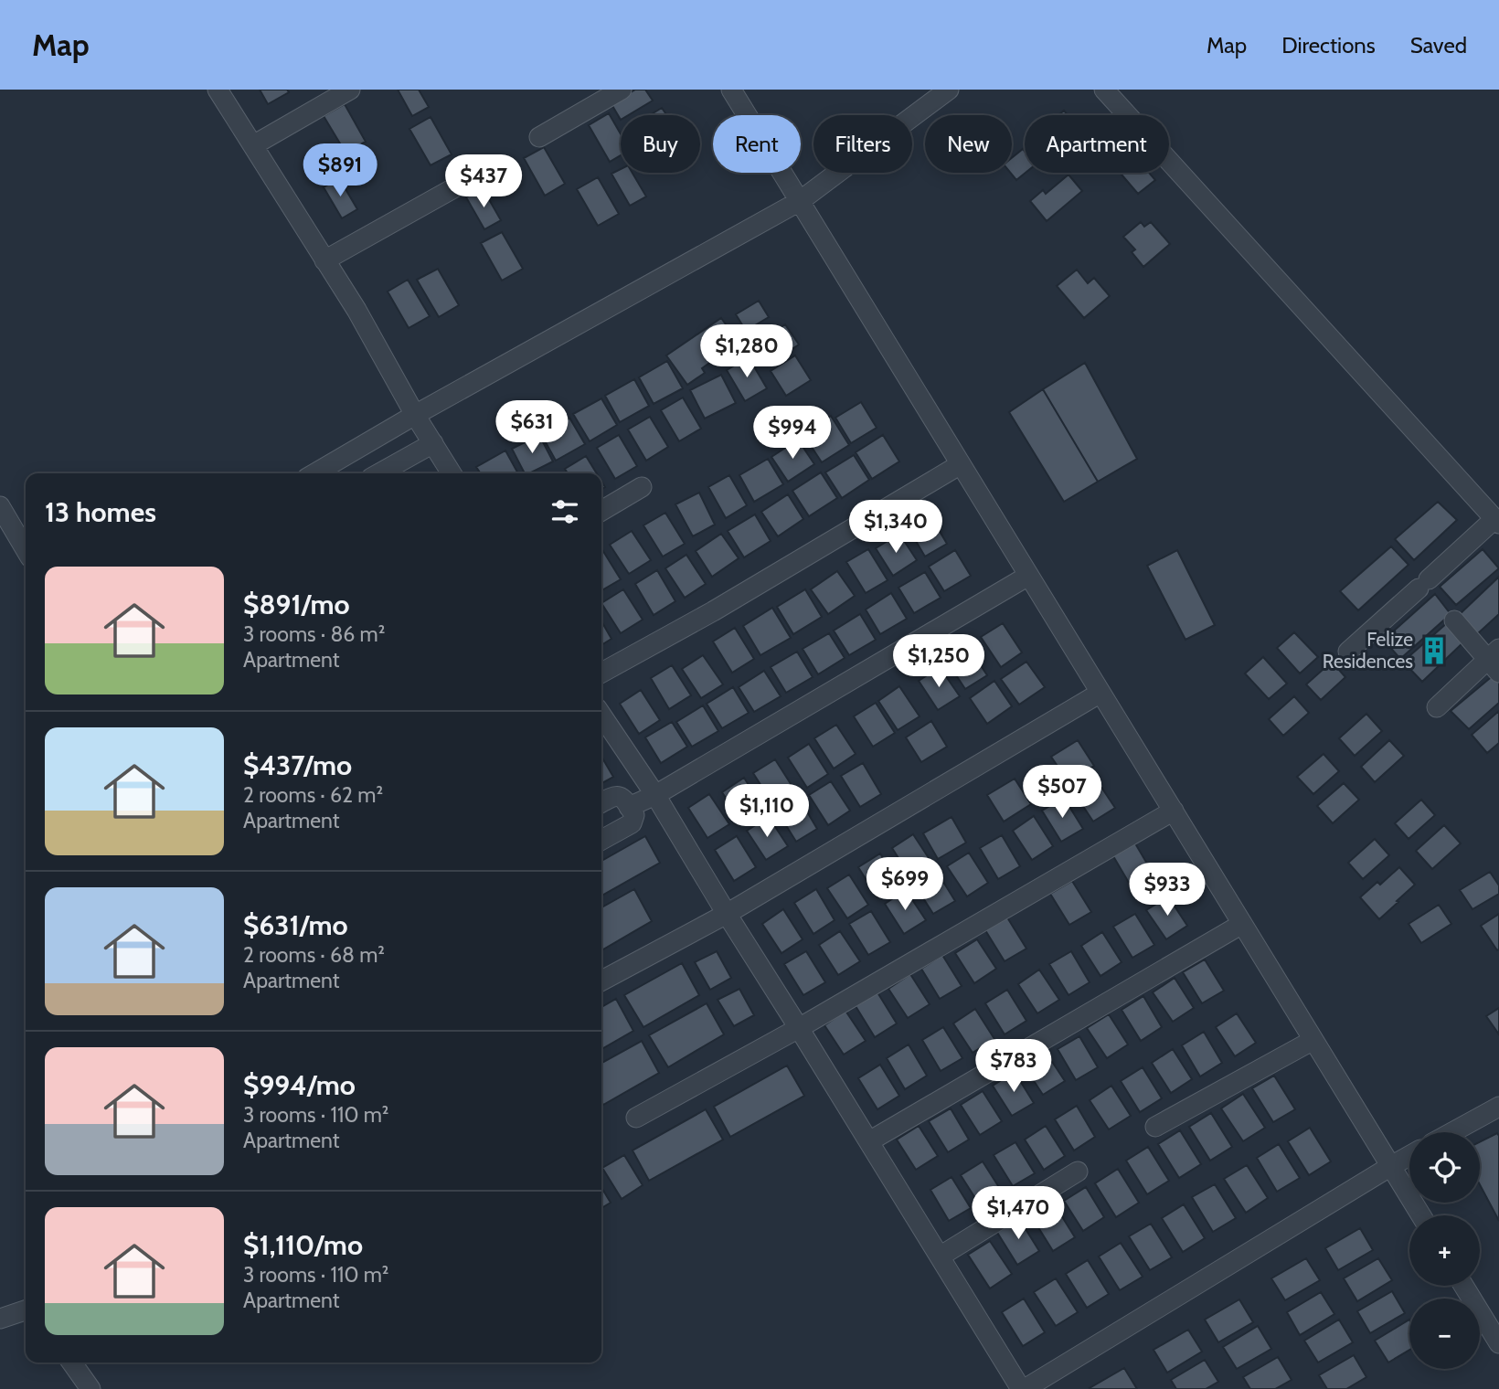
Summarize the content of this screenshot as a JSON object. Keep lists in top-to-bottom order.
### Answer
{
  "places": {
    "building": ["Felize Residences"]
  },
  "page": {
    "header": "Map",
    "nav": ["Map", "Directions", "Saved"],
    "chip": [
      "Buy",
      "Rent",
      "Filters",
      "New",
      "Apartment"
    ],
    "price": [
      "$891",
      "$437",
      "$1,280",
      "$631",
      "$994",
      "$1,340",
      "$1,250",
      "$507",
      "$1,110",
      "$699",
      "$933",
      "$783",
      "$1,470"
    ],
    "heading": "13 homes",
    "list": [
      {
        "name": "$891/mo",
        "note": "3 rooms · 86 m² · Apartment"
      },
      {
        "name": "$437/mo",
        "note": "2 rooms · 62 m² · Apartment"
      },
      {
        "name": "$631/mo",
        "note": "2 rooms · 68 m² · Apartment"
      },
      {
        "name": "$994/mo",
        "note": "3 rooms · 110 m² · Apartment"
      },
      {
        "name": "$1,110/mo",
        "note": "3 rooms · 110 m² · Apartment"
      }
    ],
    "map_buttons": ["+", "−"]
  }
}
